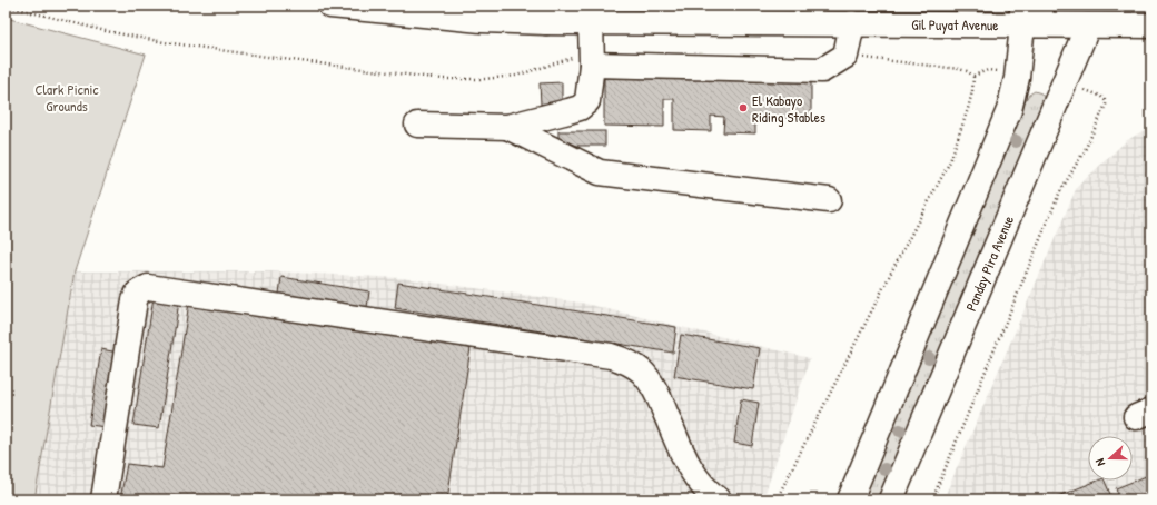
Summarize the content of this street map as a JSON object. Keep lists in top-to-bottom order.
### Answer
{
  "streets": {
    "main road": ["Gil Puyat Avenue", "Panday Pira Avenue"]
  },
  "crossings": [
    ["Gil Puyat Avenue", "Panday Pira Avenue"]
  ],
  "parks": ["Clark Picnic Grounds"],
  "places": ["El Kabayo Riding Stables"],
  "north": "left"
}
